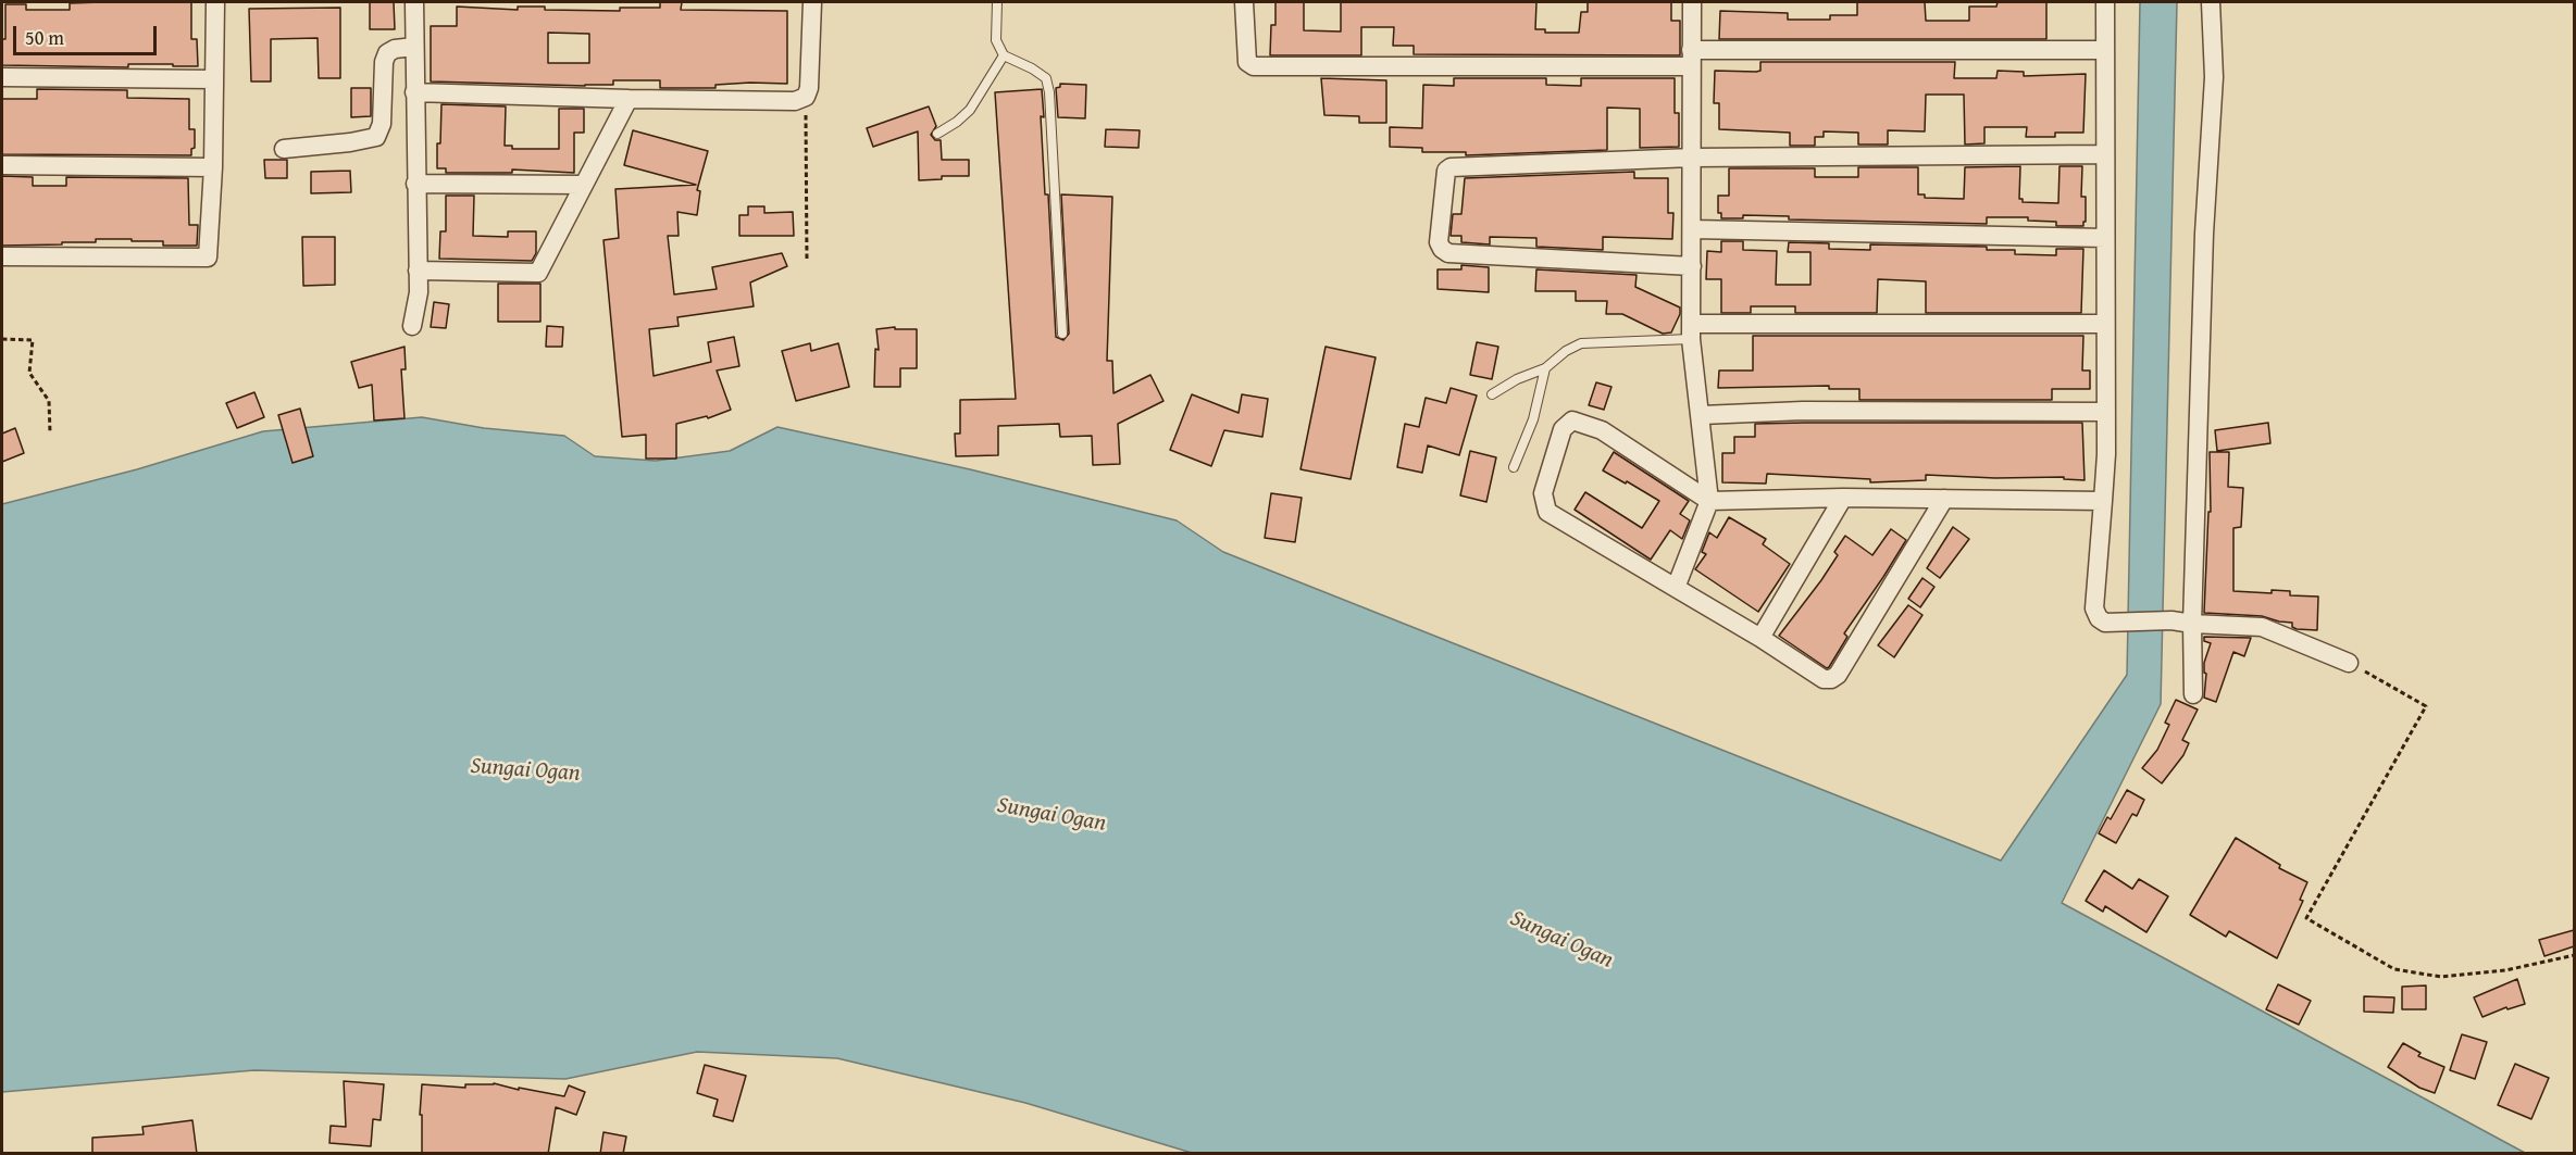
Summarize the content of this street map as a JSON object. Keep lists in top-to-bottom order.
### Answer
{
  "water": ["Sungai Ogan"],
  "scale_bar": "50 m"
}
